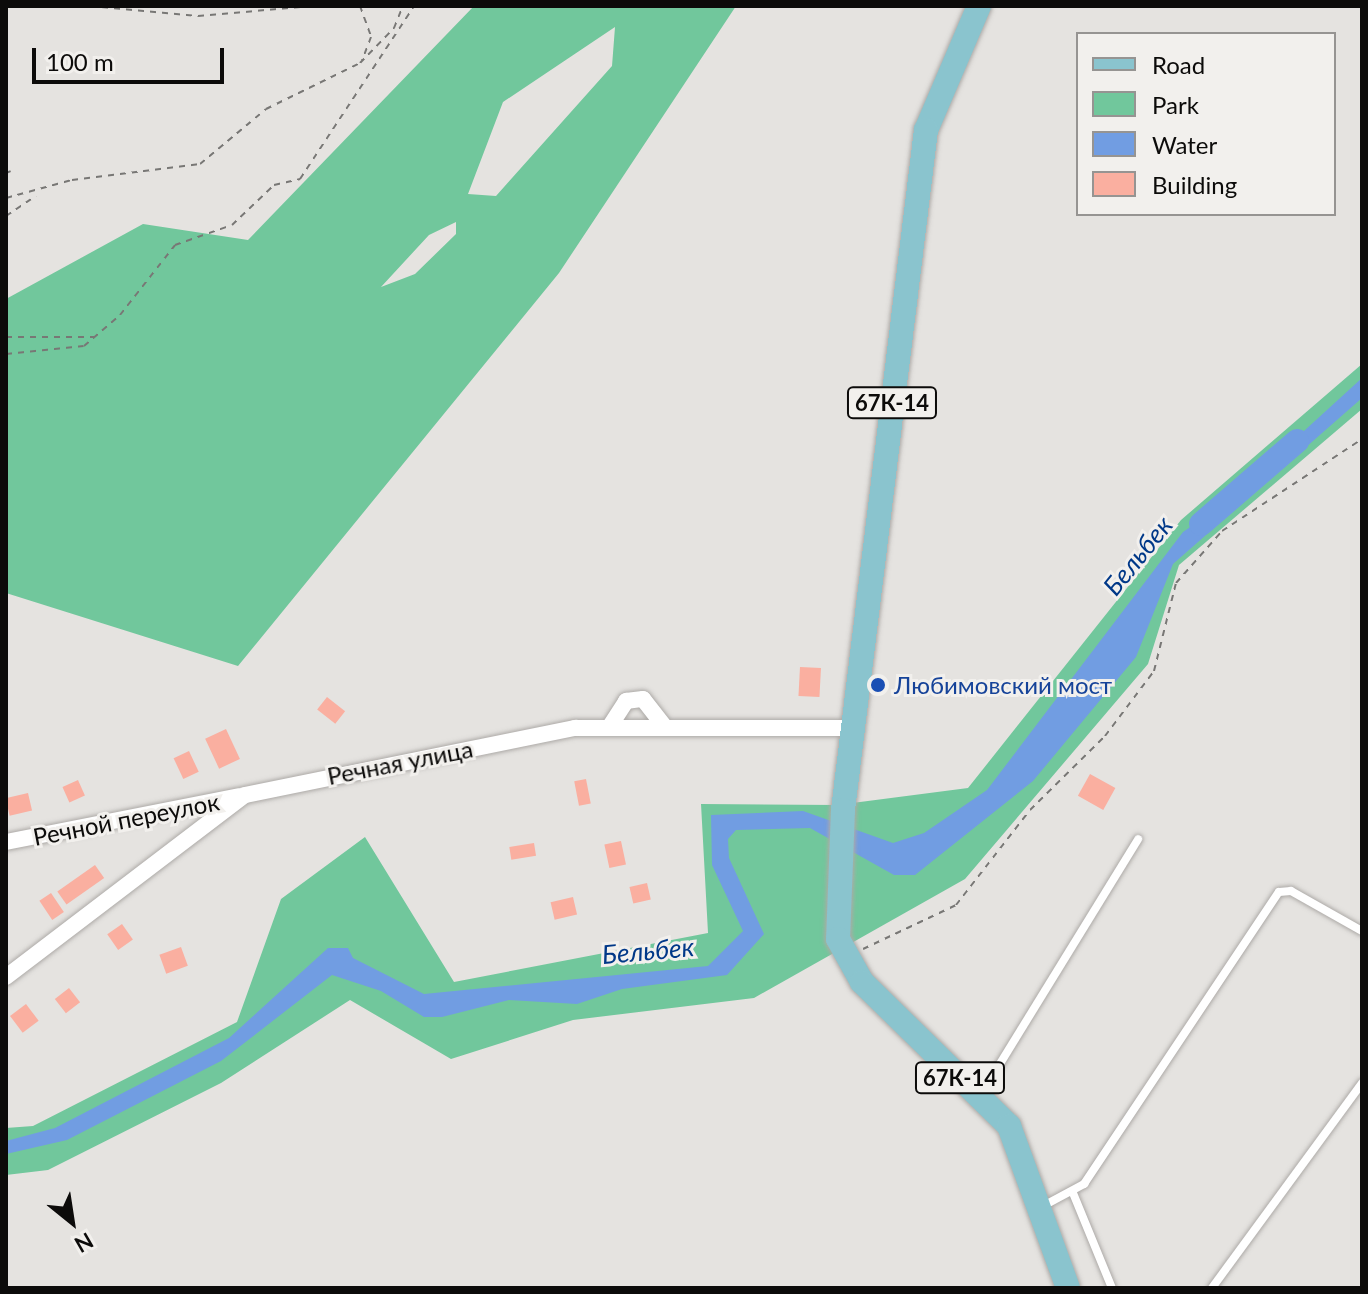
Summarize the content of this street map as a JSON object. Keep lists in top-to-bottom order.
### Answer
{
  "streets": {
    "main road": ["67К-14"],
    "street": ["Речная улица", "Речной переулок"]
  },
  "crossings": [
    ["67К-14", "Речная улица"],
    ["Речная улица", "Речной переулок"]
  ],
  "water": ["Бельбек"],
  "places": ["Любимовский мост"],
  "legend": [
    "Road",
    "Park",
    "Water",
    "Building"
  ],
  "scale_bar": "100 m",
  "north": "bottom right"
}
